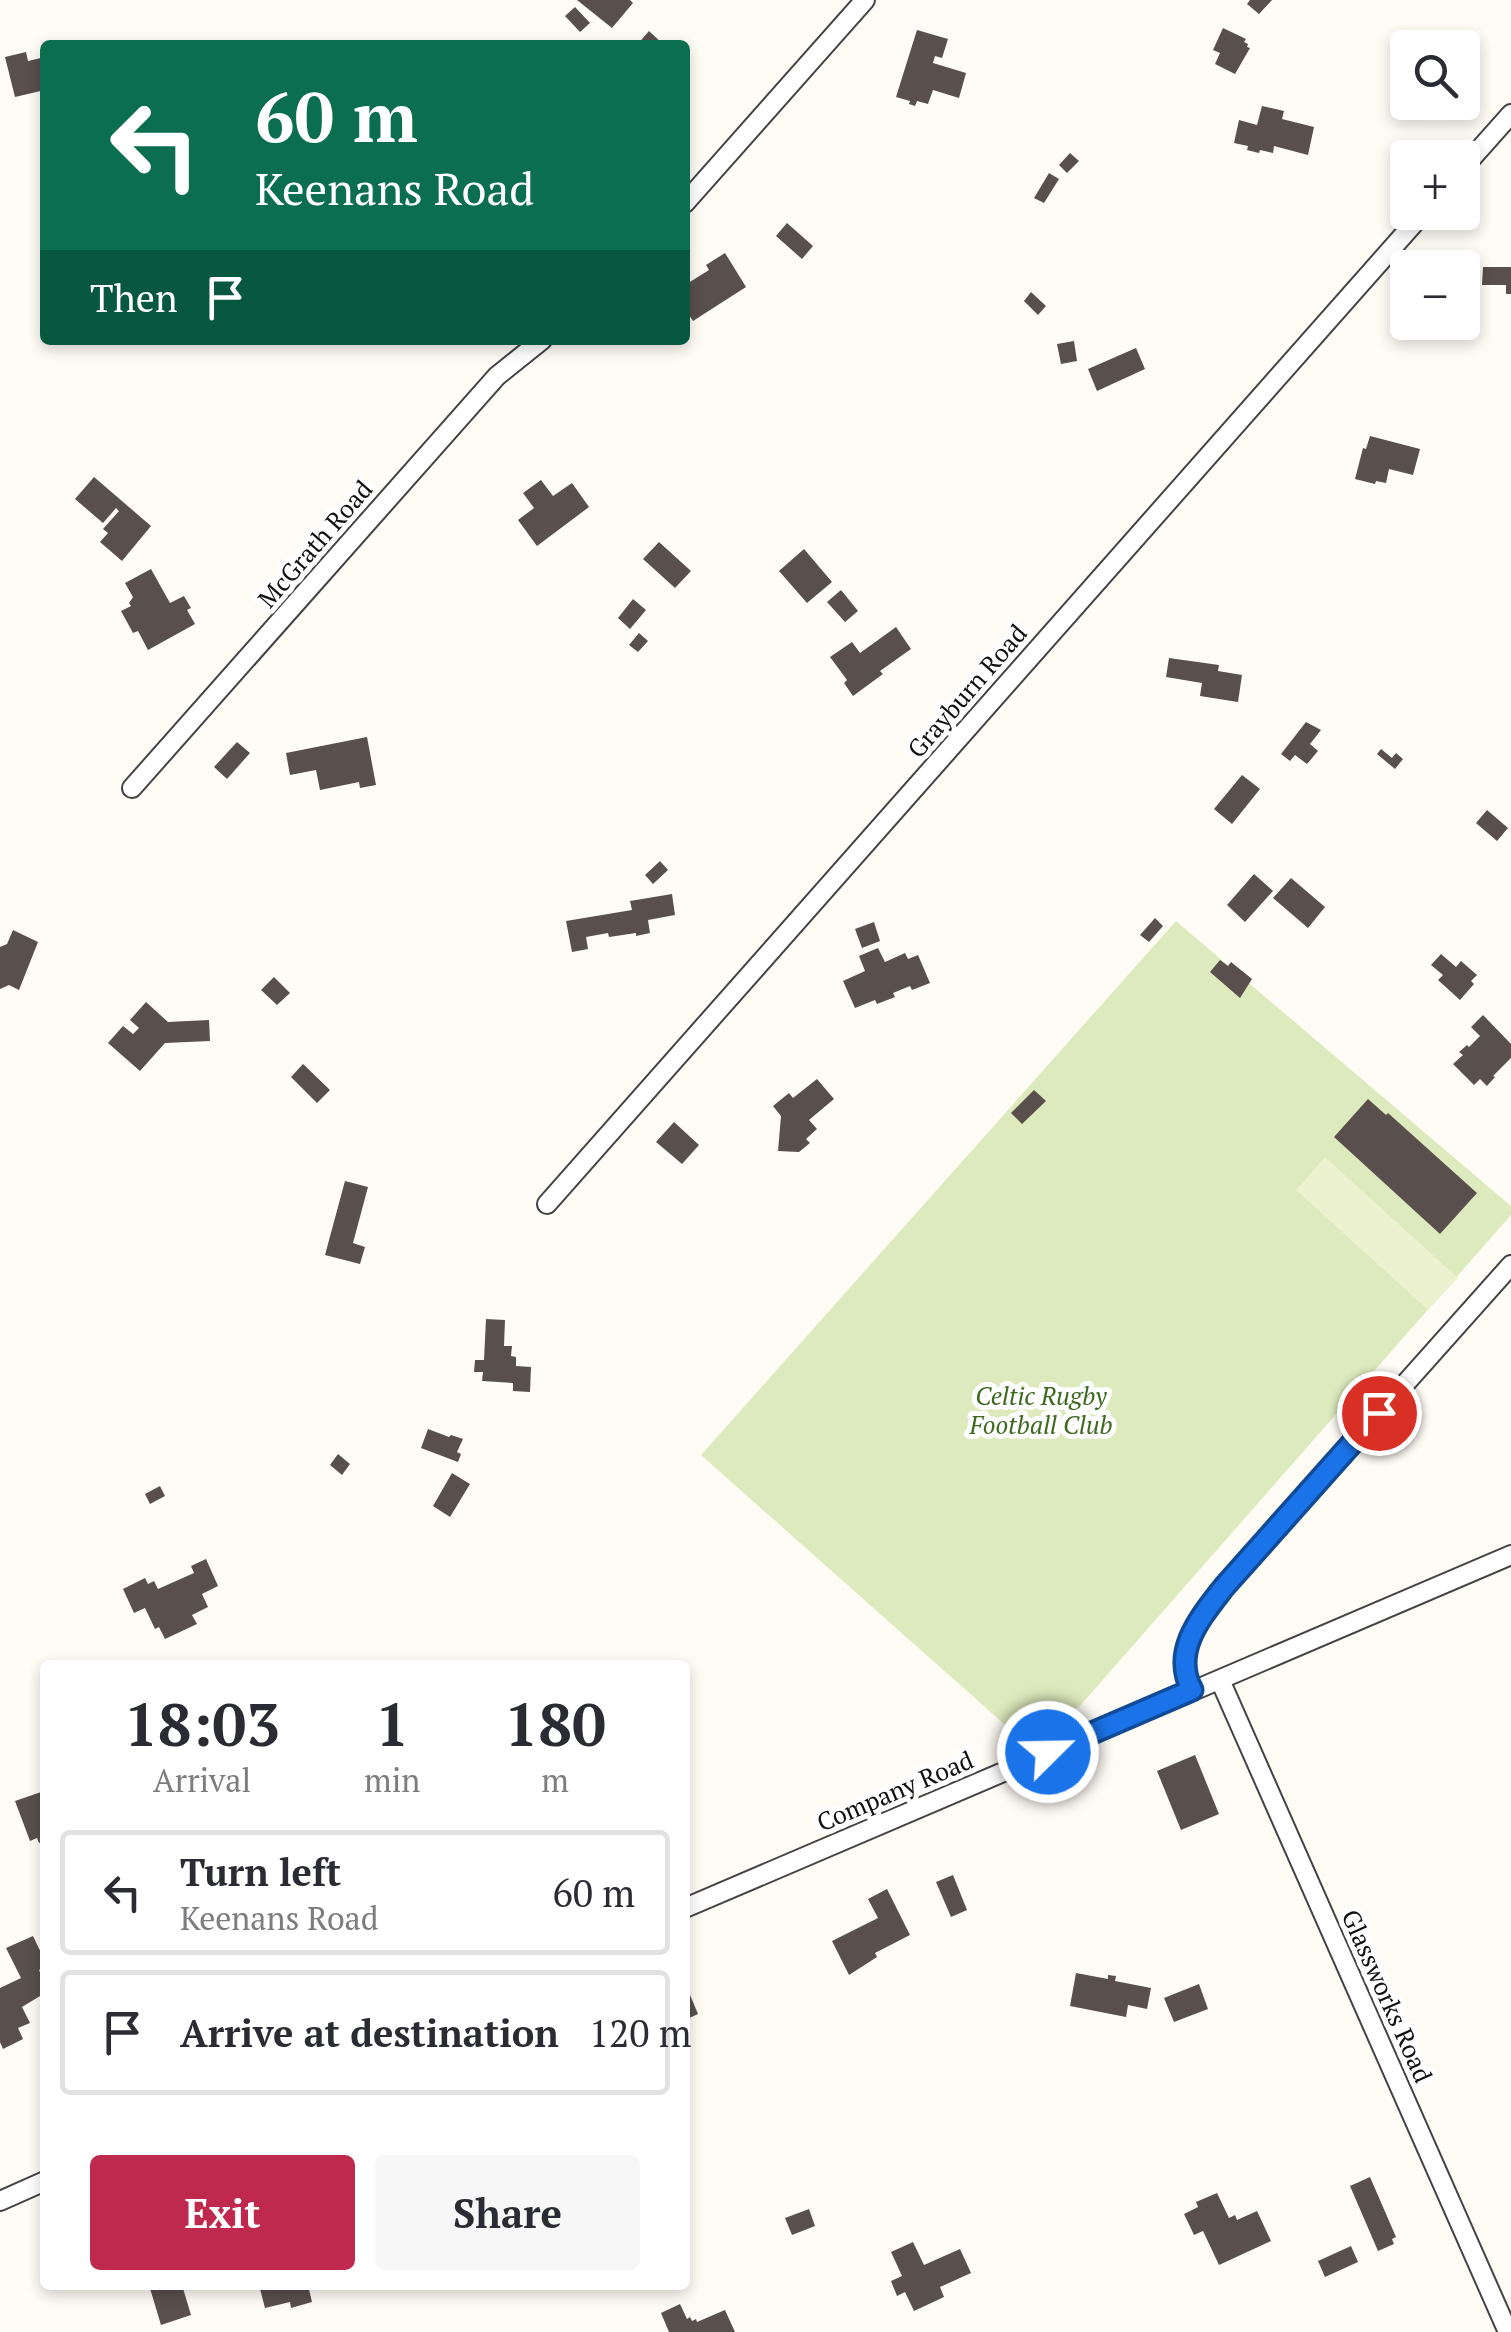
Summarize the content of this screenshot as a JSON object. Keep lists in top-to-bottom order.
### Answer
{
  "streets": {
    "street": [
      "McGrath Road",
      "Grayburn Road",
      "Company Road",
      "Glassworks Road"
    ]
  },
  "crossings": [
    ["Company Road", "Glassworks Road"]
  ],
  "parks": ["Celtic Rugby Football Club"],
  "page": {
    "map_buttons": ["+", "−"],
    "turn": ["60 m", "Keenans Road"],
    "then": "Then",
    "eta": [
      "18:03",
      "Arrival",
      "1",
      "min",
      "180",
      "m"
    ],
    "list": [
      {
        "name": "Turn left",
        "note": "Keenans Road",
        "value": "60 m"
      },
      {
        "name": "Arrive at destination",
        "value": "120 m"
      }
    ],
    "buttons": ["Exit", "Share"]
  }
}
